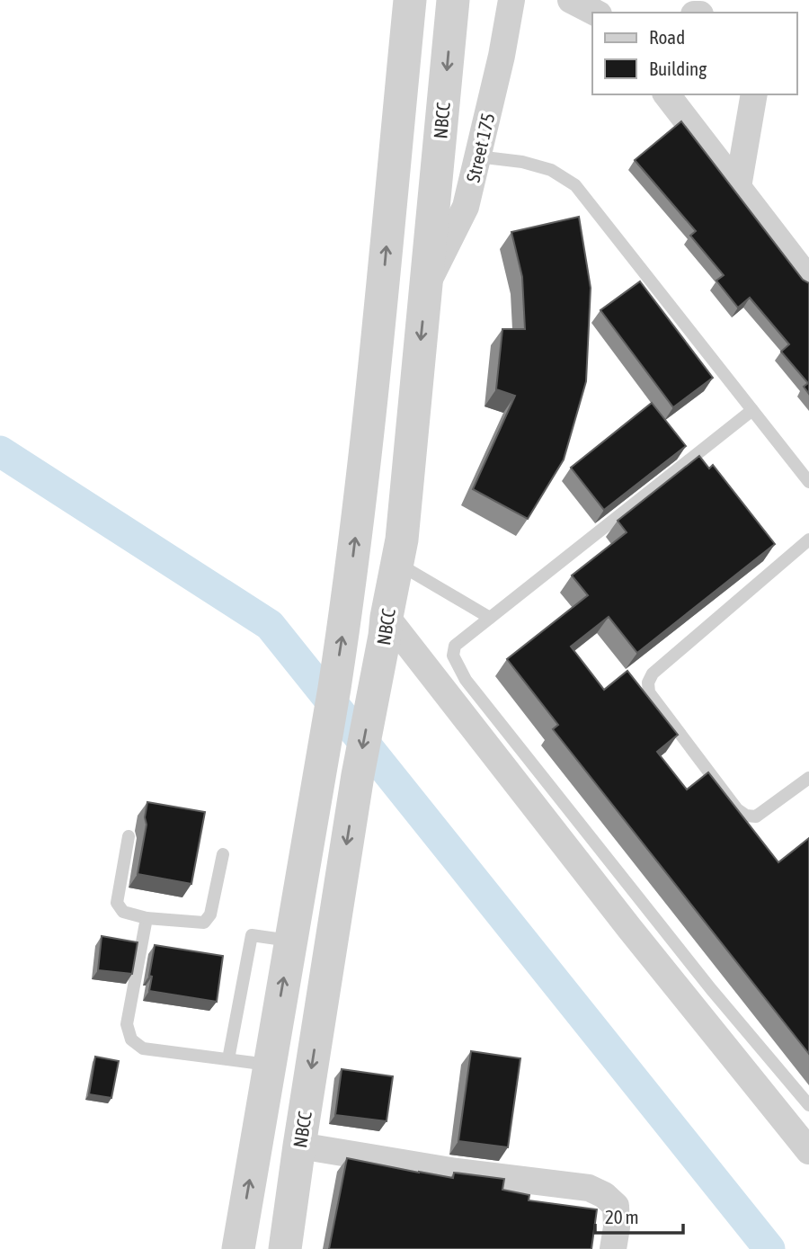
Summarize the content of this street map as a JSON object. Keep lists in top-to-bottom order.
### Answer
{
  "streets": {
    "street": ["NBCC", "Street 175"]
  },
  "crossings": [
    ["NBCC", "Street 175"]
  ],
  "legend": ["Road", "Building"],
  "scale_bar": "20 m"
}
